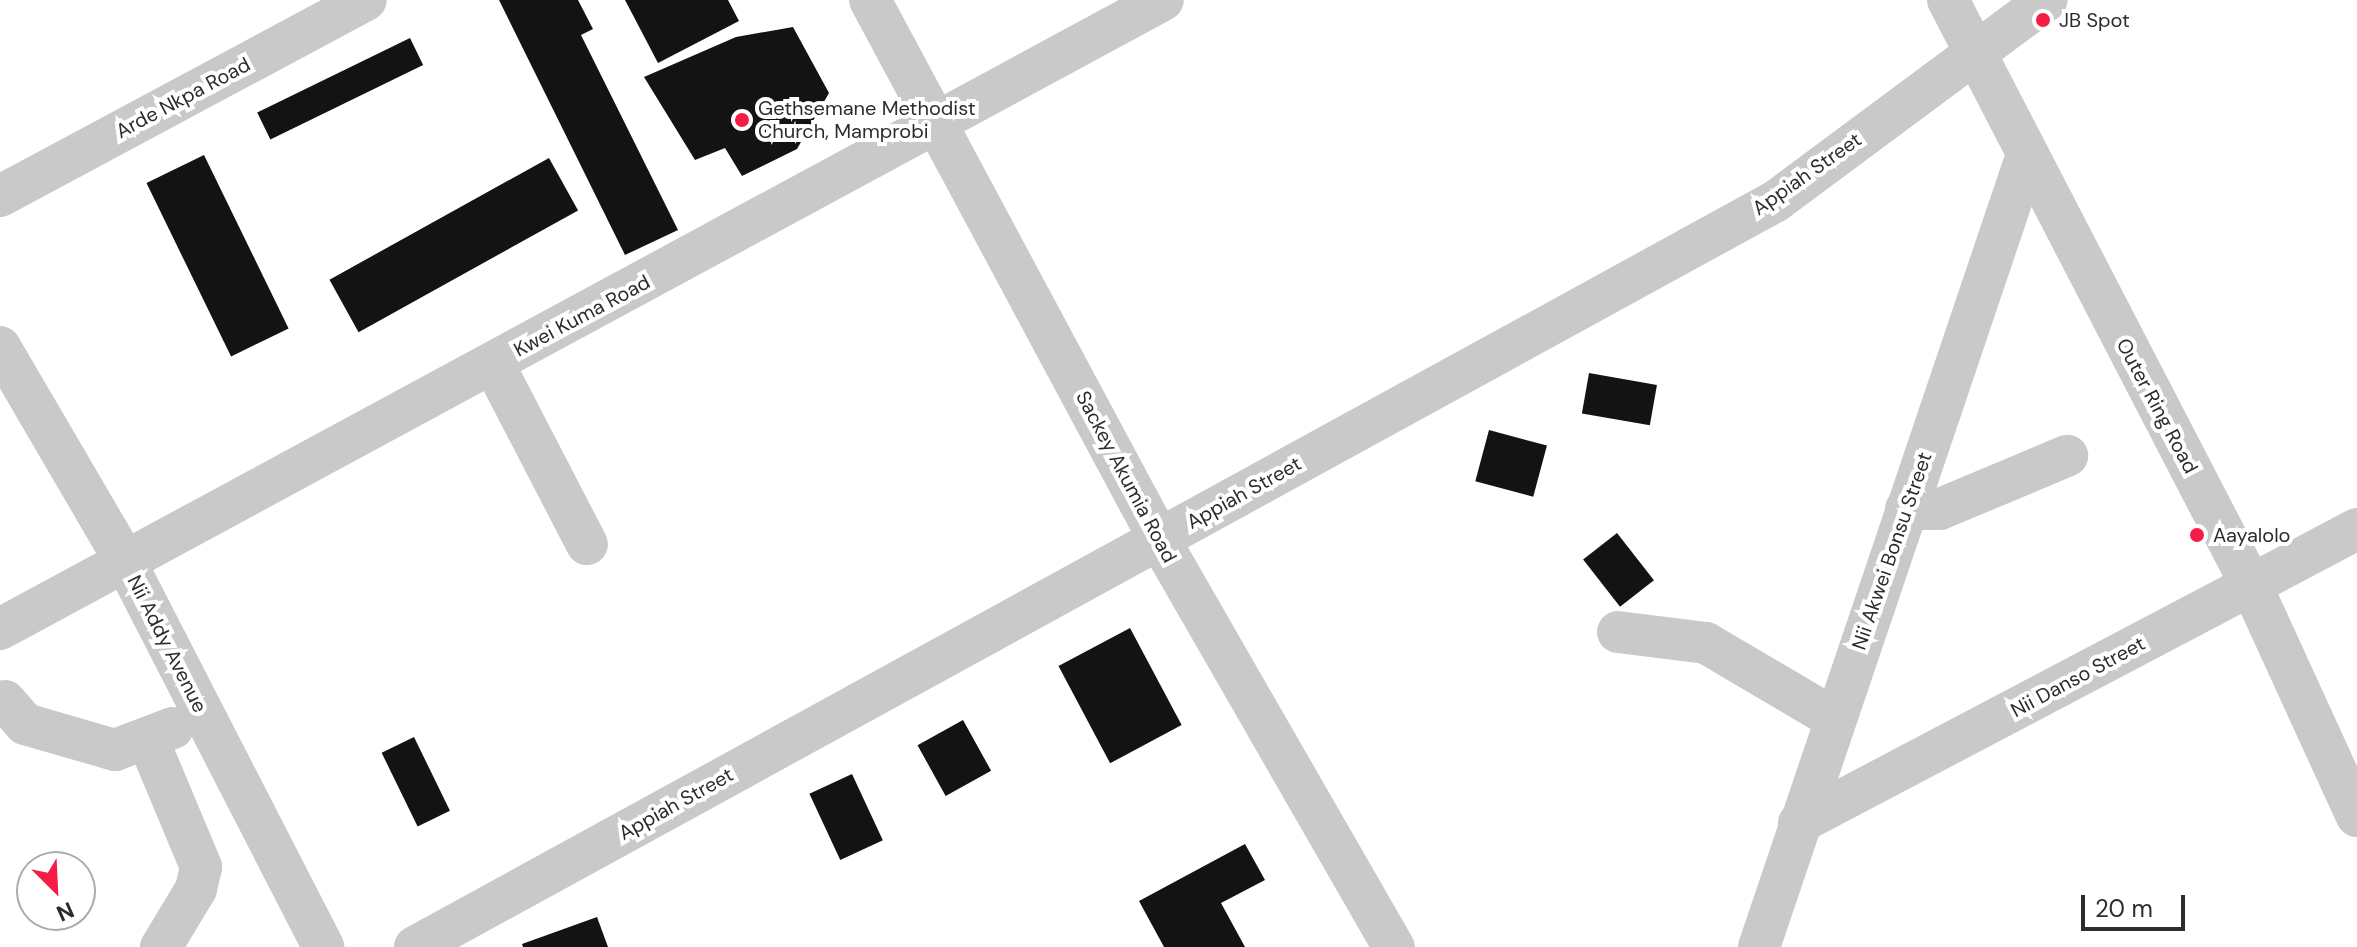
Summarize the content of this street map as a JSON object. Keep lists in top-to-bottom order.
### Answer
{
  "streets": {
    "street": [
      "Arde Nkpa Road",
      "Appiah Street",
      "Kwei Kuma Road",
      "Outer Ring Road",
      "Sackey Akumia Road",
      "Nii Akwei Bonsu Street",
      "Nii Addy Avenue",
      "Nii Danso Street"
    ]
  },
  "crossings": [
    ["Appiah Street", "Outer Ring Road"],
    ["Appiah Street", "Sackey Akumia Road"],
    ["Kwei Kuma Road", "Sackey Akumia Road"],
    ["Kwei Kuma Road", "Nii Addy Avenue"],
    ["Outer Ring Road", "Nii Akwei Bonsu Street"],
    ["Outer Ring Road", "Nii Danso Street"],
    ["Nii Akwei Bonsu Street", "Nii Danso Street"]
  ],
  "places": ["JB Spot", "Gethsemane Methodist Church, Mamprobi", "Aayalolo"],
  "scale_bar": "20 m",
  "north": "bottom right"
}
